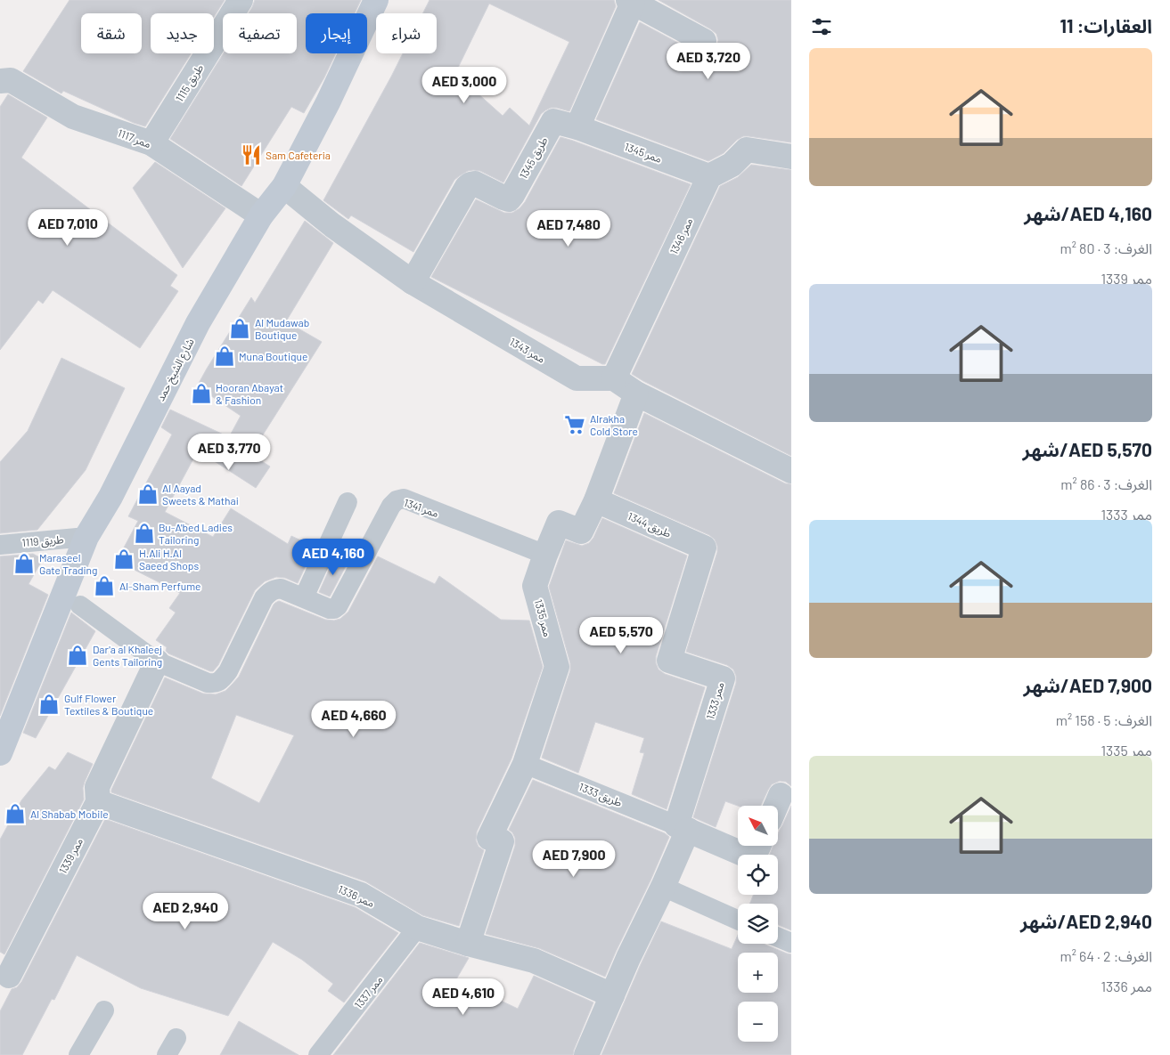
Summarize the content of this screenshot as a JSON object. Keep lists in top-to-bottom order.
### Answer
{
  "streets": {
    "street": [
      "طريق 1115",
      "ممر 1117",
      "ممر 1345",
      "طريق 1345",
      "ممر 1346",
      "ممر 1343",
      "شارع الشيخ حمد",
      "طريق 1344",
      "ممر 1335",
      "ممر 1333",
      "ممر 1339",
      "ممر 1336"
    ],
    "lane": [
      "ممر 1341",
      "طريق 1119",
      "طريق 1333",
      "ممر 1337"
    ]
  },
  "crossings": [
    ["طريق 1115", "ممر 1117"],
    ["ممر 1117", "شارع الشيخ حمد"],
    ["ممر 1345", "طريق 1345"],
    ["ممر 1345", "ممر 1346"],
    ["طريق 1345", "ممر 1343"],
    ["ممر 1346", "ممر 1343"],
    ["ممر 1343", "شارع الشيخ حمد"],
    ["شارع الشيخ حمد", "طريق 1119"],
    ["ممر 1341", "ممر 1335"],
    ["ممر 1341", "ممر 1339"],
    ["طريق 1344", "ممر 1335"],
    ["طريق 1344", "ممر 1333"],
    ["ممر 1335", "طريق 1333"],
    ["ممر 1335", "ممر 1336"],
    ["ممر 1333", "طريق 1333"],
    ["ممر 1333", "ممر 1336"],
    ["ممر 1339", "ممر 1336"],
    ["ممر 1336", "ممر 1337"]
  ],
  "places": {
    "restaurant": ["Sam Cafeteria"],
    "shop": [
      "Al Mudawab Boutique",
      "Muna Boutique",
      "Hooran Abayat & Fashion",
      "Al Aayad Sweets & Mathai",
      "Bu-A'bed Ladies Tailoring",
      "H.Ali H.Al Saeed Shops",
      "Maraseel Gate Trading",
      "Al-Sham Perfume",
      "Dar'a al Khaleej Gents Tailoring",
      "Gulf Flower Textiles & Boutique",
      "Al Shabab Mobile"
    ],
    "supermarket": ["Alrakha Cold Store"]
  },
  "north": "top left",
  "page": {
    "heading": "العقارات: 11",
    "chip": [
      "شراء",
      "إيجار",
      "تصفية",
      "جديد",
      "شقة"
    ],
    "price": [
      "AED 3,720",
      "AED 3,000",
      "AED 7,010",
      "AED 7,480",
      "AED 3,770",
      "AED 4,160",
      "AED 5,570",
      "AED 4,660",
      "AED 7,900",
      "AED 2,940",
      "AED 4,610"
    ],
    "list": [
      {
        "name": "AED 4,160/شهر",
        "note": "الغرف: 3 · 80 m² · ممر 1339"
      },
      {
        "name": "AED 5,570/شهر",
        "note": "الغرف: 3 · 86 m² · ممر 1333"
      },
      {
        "name": "AED 7,900/شهر",
        "note": "الغرف: 5 · 158 m² · ممر 1335"
      },
      {
        "name": "AED 2,940/شهر",
        "note": "الغرف: 2 · 64 m² · ممر 1336"
      }
    ],
    "map_buttons": ["+", "−"]
  }
}
